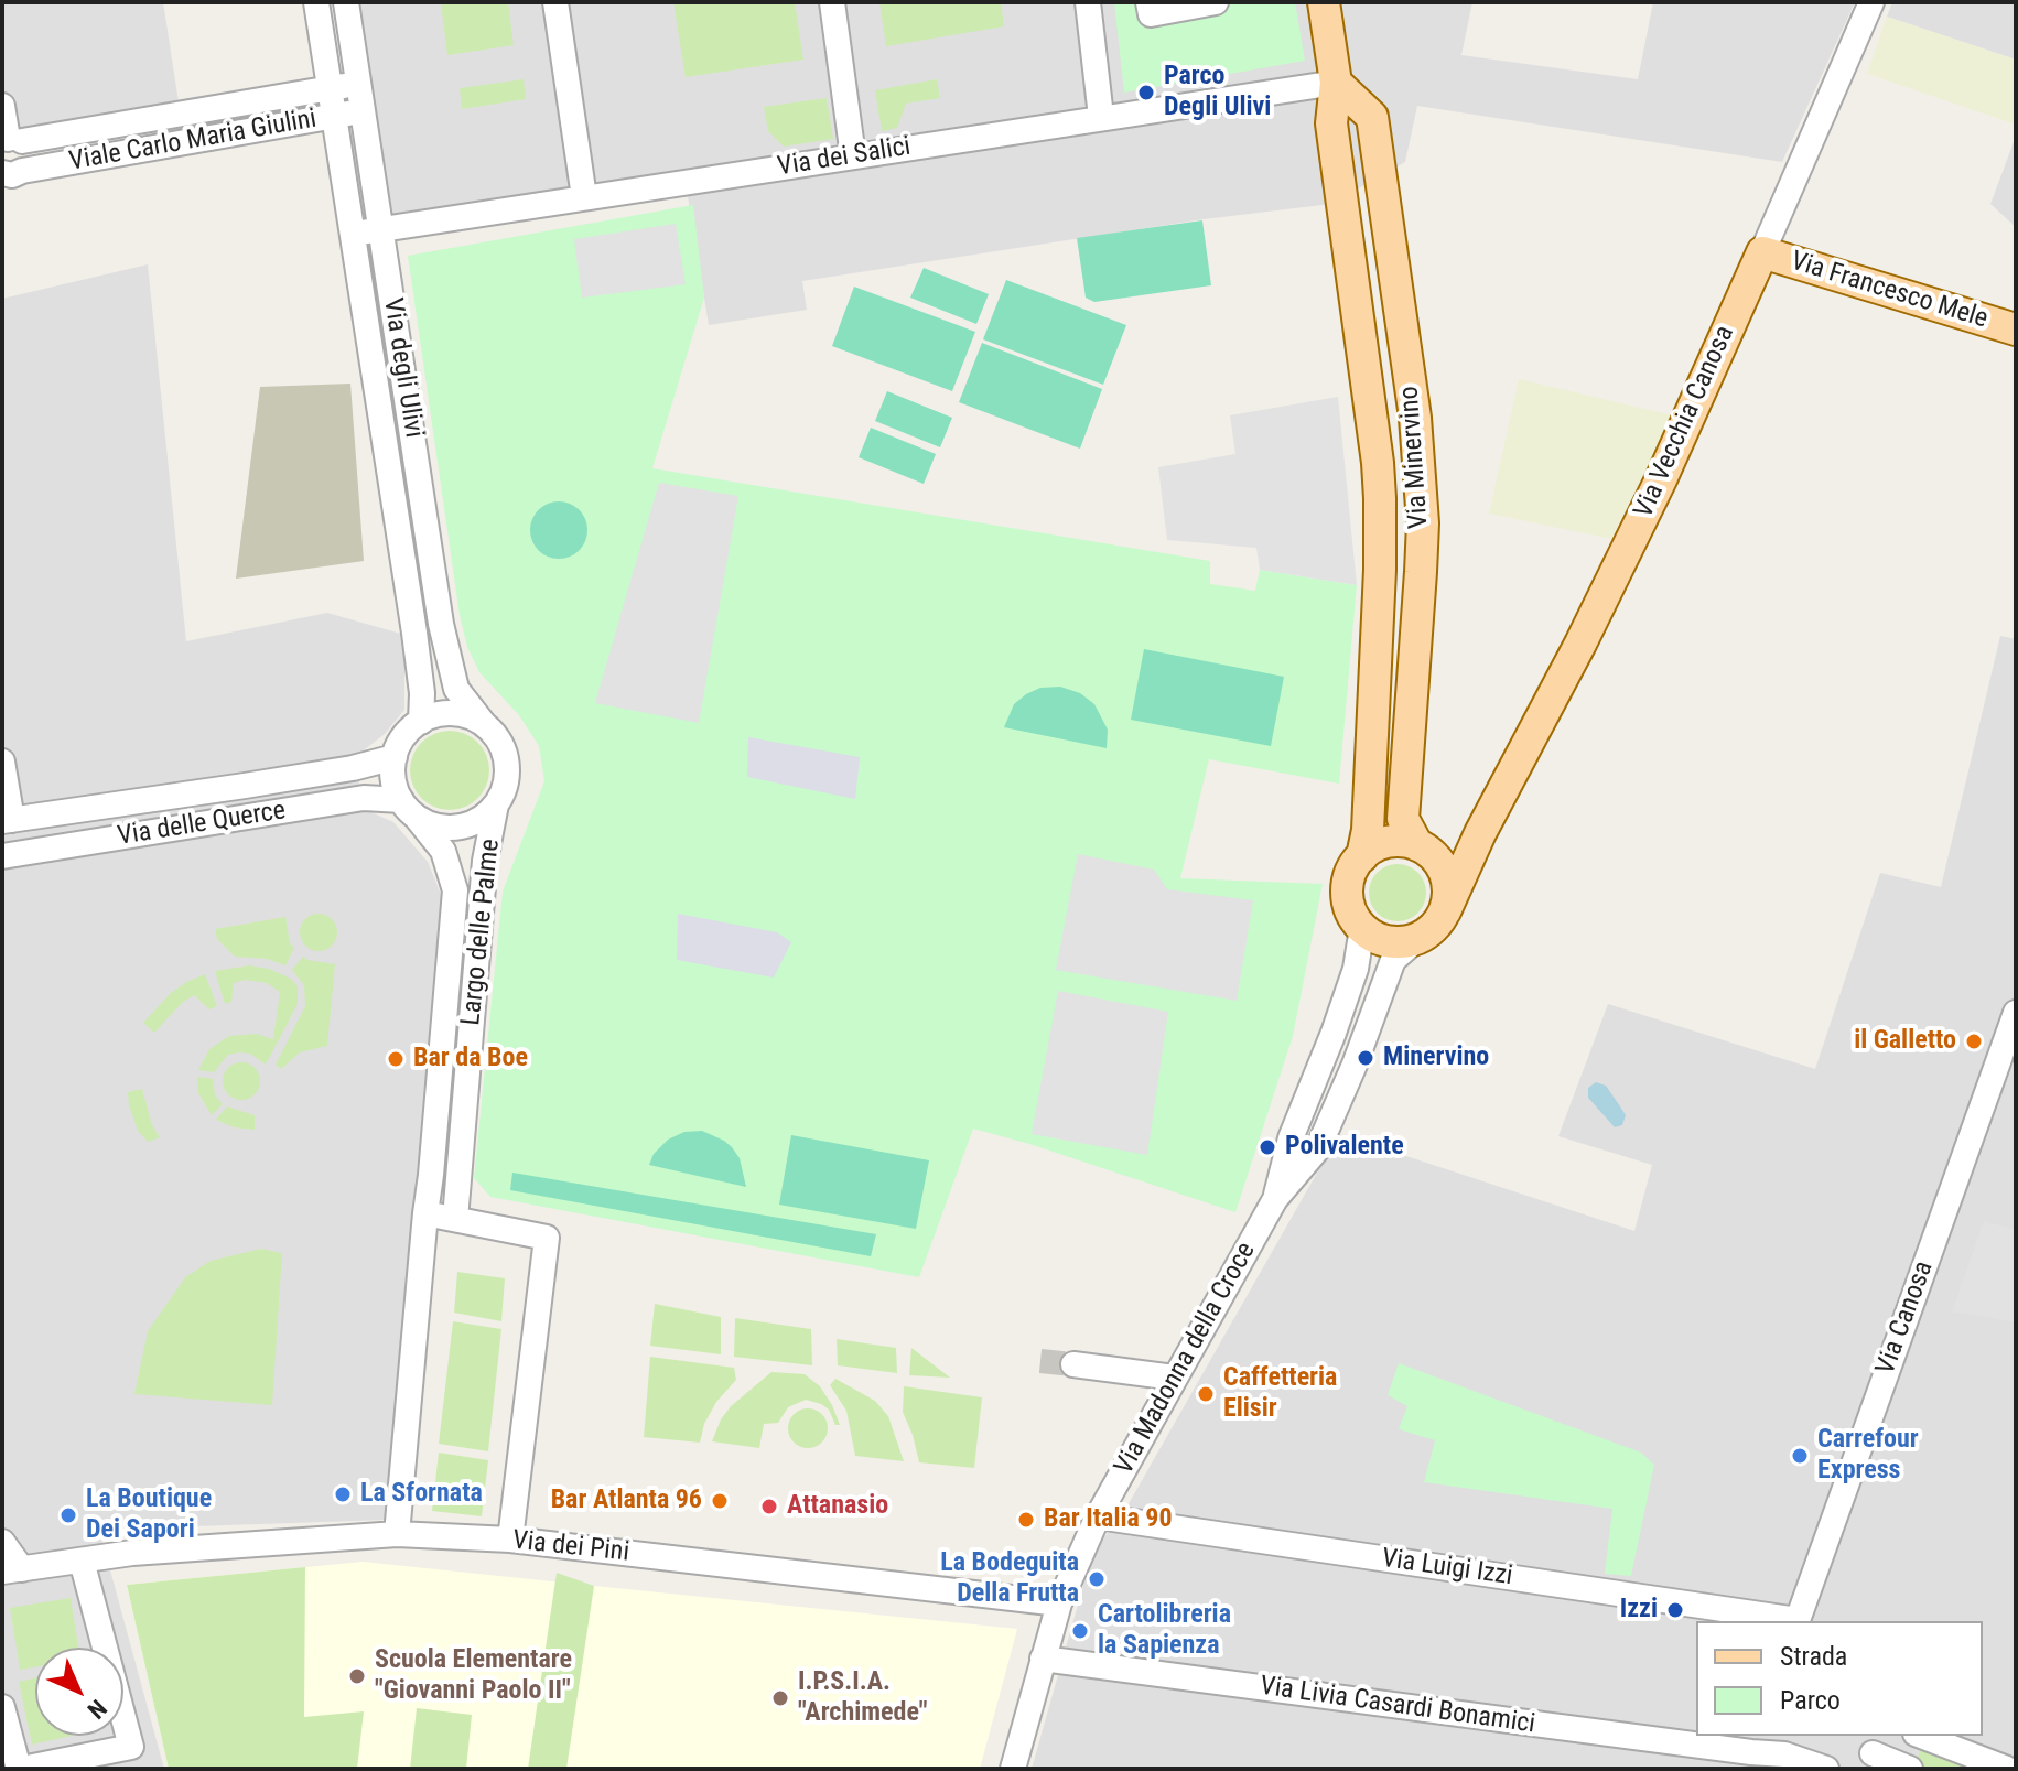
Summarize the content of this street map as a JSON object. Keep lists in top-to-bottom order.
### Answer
{
  "streets": {
    "main road": ["Via Francesco Mele", "Via Vecchia Canosa", "Via Minervino"],
    "street": [
      "Viale Carlo Maria Giulini",
      "Via dei Salici",
      "Via degli Ulivi",
      "Via delle Querce",
      "Largo delle Palme",
      "Via Canosa",
      "Via Madonna della Croce",
      "Via dei Pini",
      "Via Luigi Izzi",
      "Via Livia Casardi Bonamici"
    ]
  },
  "crossings": [
    ["Viale Carlo Maria Giulini", "Via degli Ulivi"],
    ["Via dei Salici", "Via degli Ulivi"],
    ["Via dei Salici", "Via Minervino"],
    ["Via Francesco Mele", "Via Vecchia Canosa"],
    ["Via degli Ulivi", "Via delle Querce"],
    ["Via degli Ulivi", "Largo delle Palme"],
    ["Via Vecchia Canosa", "Via Minervino"],
    ["Via Vecchia Canosa", "Via Madonna della Croce"],
    ["Via Minervino", "Via Madonna della Croce"],
    ["Via delle Querce", "Largo delle Palme"],
    ["Largo delle Palme", "Via dei Pini"],
    ["Via Canosa", "Via Luigi Izzi"],
    ["Via Madonna della Croce", "Via dei Pini"],
    ["Via Madonna della Croce", "Via Luigi Izzi"],
    ["Via Madonna della Croce", "Via Livia Casardi Bonamici"]
  ],
  "places": [
    "Parco Degli Ulivi",
    "il Galletto",
    "Minervino",
    "Bar da Boe",
    "Polivalente",
    "Caffetteria Elisir",
    "Carrefour Express",
    "La Sfornata",
    "Bar Atlanta 96",
    "Attanasio",
    "La Boutique Dei Sapori",
    "Bar Italia 90",
    "La Bodeguita Della Frutta",
    "Izzi",
    "Cartolibreria la Sapienza",
    "Scuola Elementare \"Giovanni Paolo II\"",
    "I.P.S.I.A. \"Archimede\""
  ],
  "legend": ["Strada", "Parco"],
  "north": "bottom right"
}
